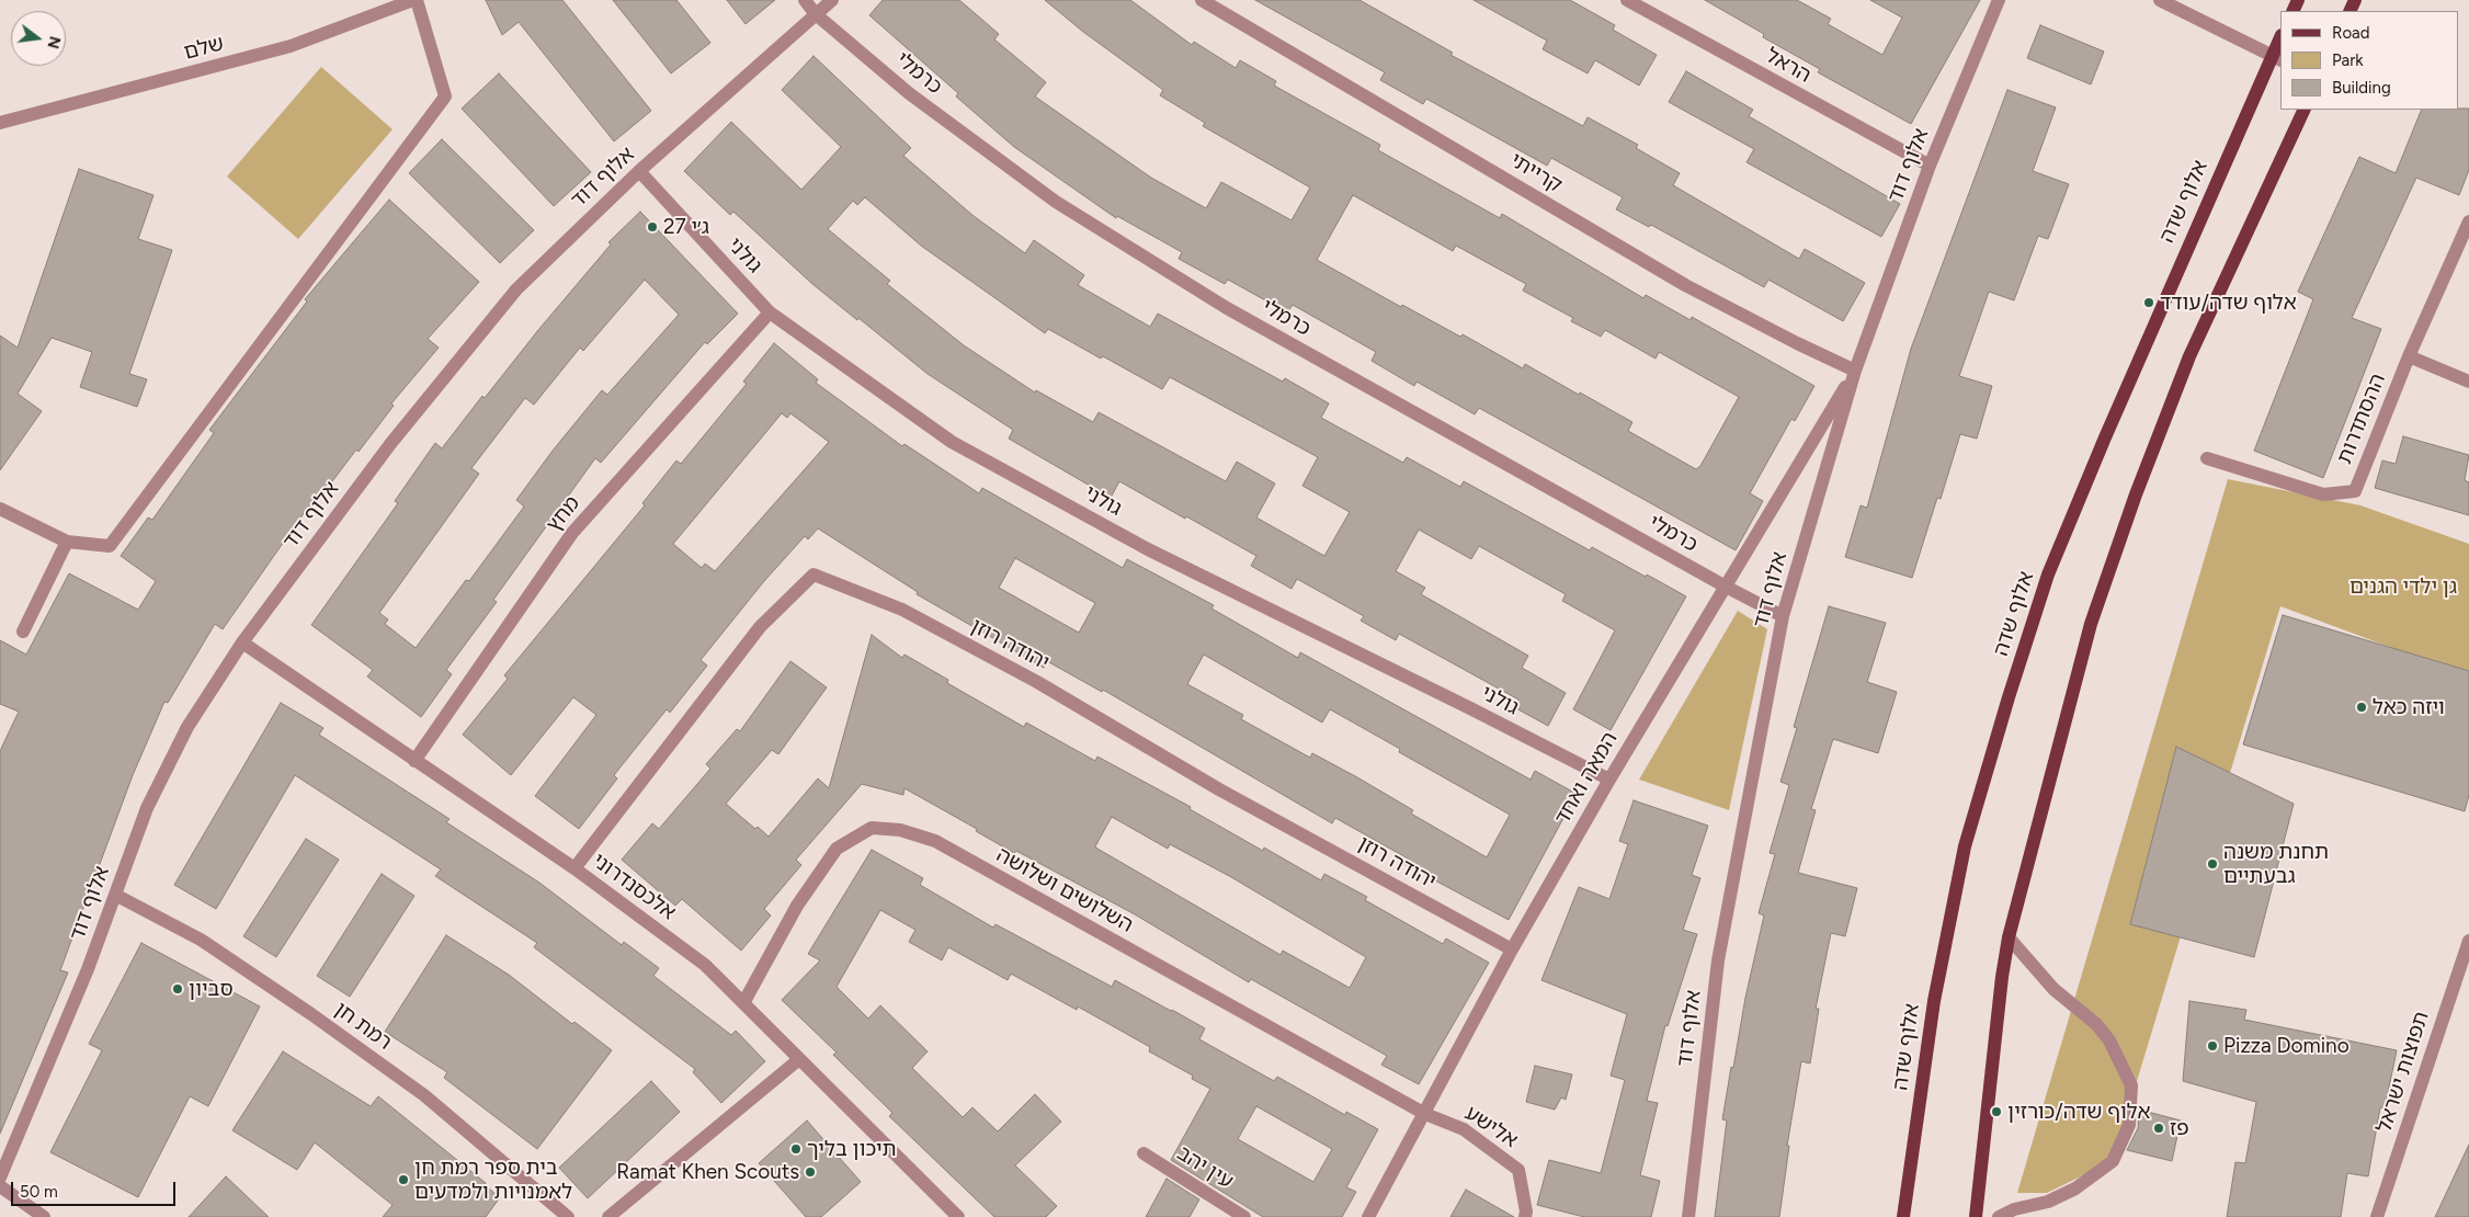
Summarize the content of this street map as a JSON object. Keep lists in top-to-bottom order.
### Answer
{
  "streets": {
    "main road": ["אלוף שדה"],
    "street": [
      "שלם",
      "הראל",
      "כרמלי",
      "אלוף דוד",
      "קרייתי",
      "גולני",
      "ההסתדרות",
      "מחץ",
      "יהודה רוזן",
      "המאה ואחד",
      "אלכסנדרוני",
      "השלושים ושלושה",
      "רמת חן",
      "תפוצות ישראל",
      "אלישע",
      "עין יהב"
    ]
  },
  "crossings": [
    ["הראל", "אלוף דוד"],
    ["כרמלי", "אלוף דוד"],
    ["כרמלי", "המאה ואחד"],
    ["אלוף דוד", "קרייתי"],
    ["אלוף דוד", "גולני"],
    ["אלוף דוד", "המאה ואחד"],
    ["אלוף דוד", "אלכסנדרוני"],
    ["אלוף דוד", "רמת חן"],
    ["קרייתי", "המאה ואחד"],
    ["גולני", "מחץ"],
    ["גולני", "המאה ואחד"],
    ["מחץ", "אלכסנדרוני"],
    ["יהודה רוזן", "המאה ואחד"],
    ["יהודה רוזן", "אלכסנדרוני"],
    ["המאה ואחד", "השלושים ושלושה"],
    ["המאה ואחד", "אלישע"],
    ["אלכסנדרוני", "השלושים ושלושה"],
    ["השלושים ושלושה", "אלישע"]
  ],
  "parks": ["גן ילדי הגנים"],
  "places": [
    "ג׳י 27",
    "אלוף שדה/עודד",
    "ויזה כאל",
    "תחנת משנה גבעתיים",
    "סביון",
    "Pizza Domino",
    "אלוף שדה/כורזין",
    "פז",
    "תיכון בליך",
    "Ramat Khen Scouts",
    "בית ספר רמת חן לאמנויות ולמדעים"
  ],
  "legend": ["Road", "Park", "Building"],
  "scale_bar": "50 m",
  "north": "right"
}
